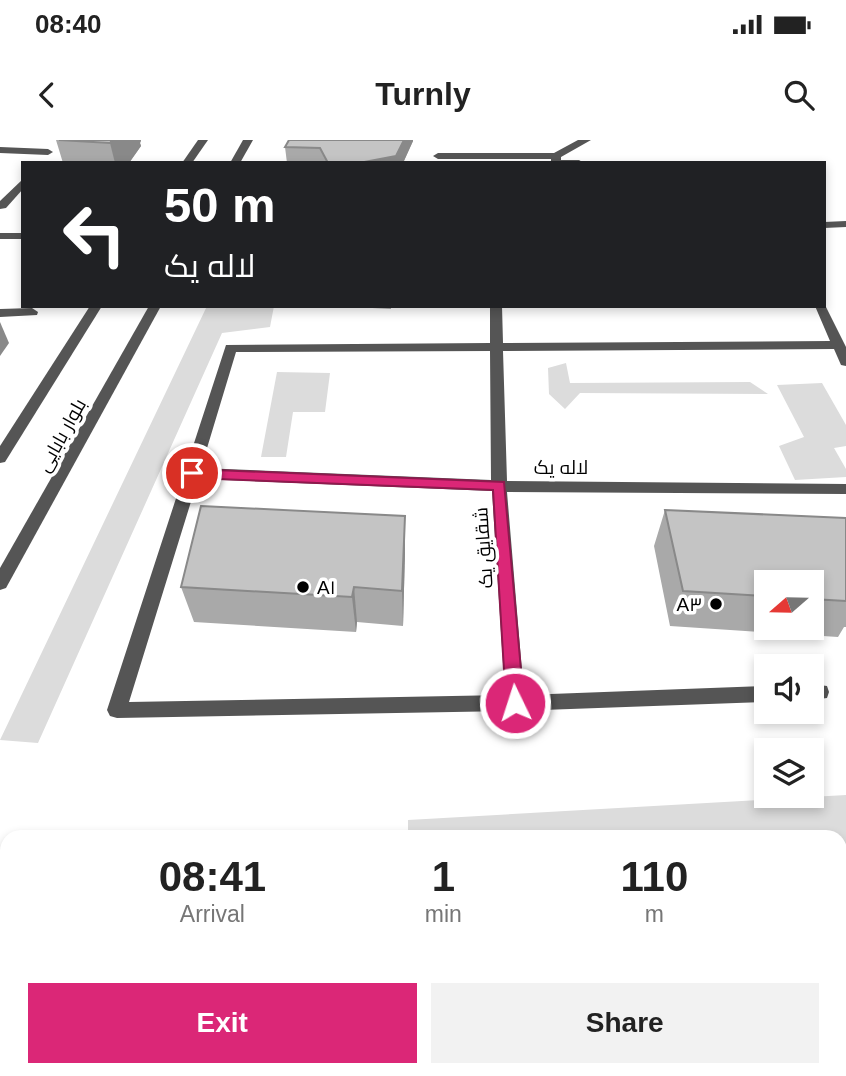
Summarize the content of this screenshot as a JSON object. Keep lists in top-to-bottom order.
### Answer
{
  "streets": {
    "street": ["بلوار بابایی", "لاله یک", "شقایق یک"]
  },
  "crossings": [
    ["لاله یک", "شقایق یک"]
  ],
  "places": ["A۱", "A۳"],
  "north": "left",
  "page": {
    "status": "08:40",
    "header": "Turnly",
    "turn": ["50 m", "لاله یک"],
    "eta": [
      "08:41",
      "Arrival",
      "1",
      "min",
      "110",
      "m"
    ],
    "buttons": ["Exit", "Share"]
  }
}
